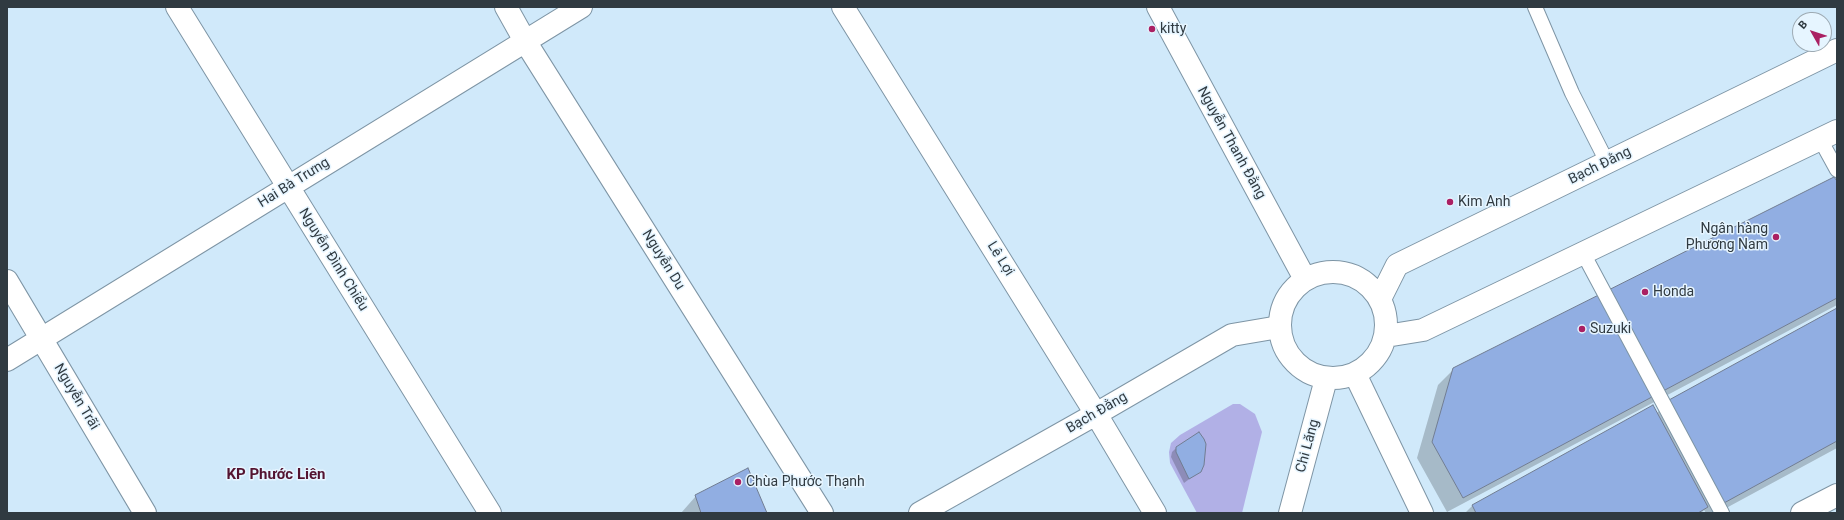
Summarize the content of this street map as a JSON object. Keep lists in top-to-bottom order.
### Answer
{
  "streets": {
    "street": [
      "Nguyễn Thanh Đằng",
      "Bạch Đằng",
      "Hai Bà Trưng",
      "Lê Lợi",
      "Nguyễn Đình Chiểu",
      "Nguyễn Du",
      "Nguyễn Trãi",
      "Chi Lăng"
    ]
  },
  "crossings": [
    ["Nguyễn Thanh Đằng", "Bạch Đằng"],
    ["Nguyễn Thanh Đằng", "Chi Lăng"],
    ["Bạch Đằng", "Lê Lợi"],
    ["Bạch Đằng", "Chi Lăng"],
    ["Hai Bà Trưng", "Nguyễn Đình Chiểu"],
    ["Hai Bà Trưng", "Nguyễn Du"],
    ["Hai Bà Trưng", "Nguyễn Trãi"]
  ],
  "districts": ["KP Phước Liên"],
  "places": [
    "kitty",
    "Kim Anh",
    "Ngân hàng Phương Nam",
    "Honda",
    "Suzuki",
    "Chùa Phước Thạnh"
  ],
  "north": "top left"
}
